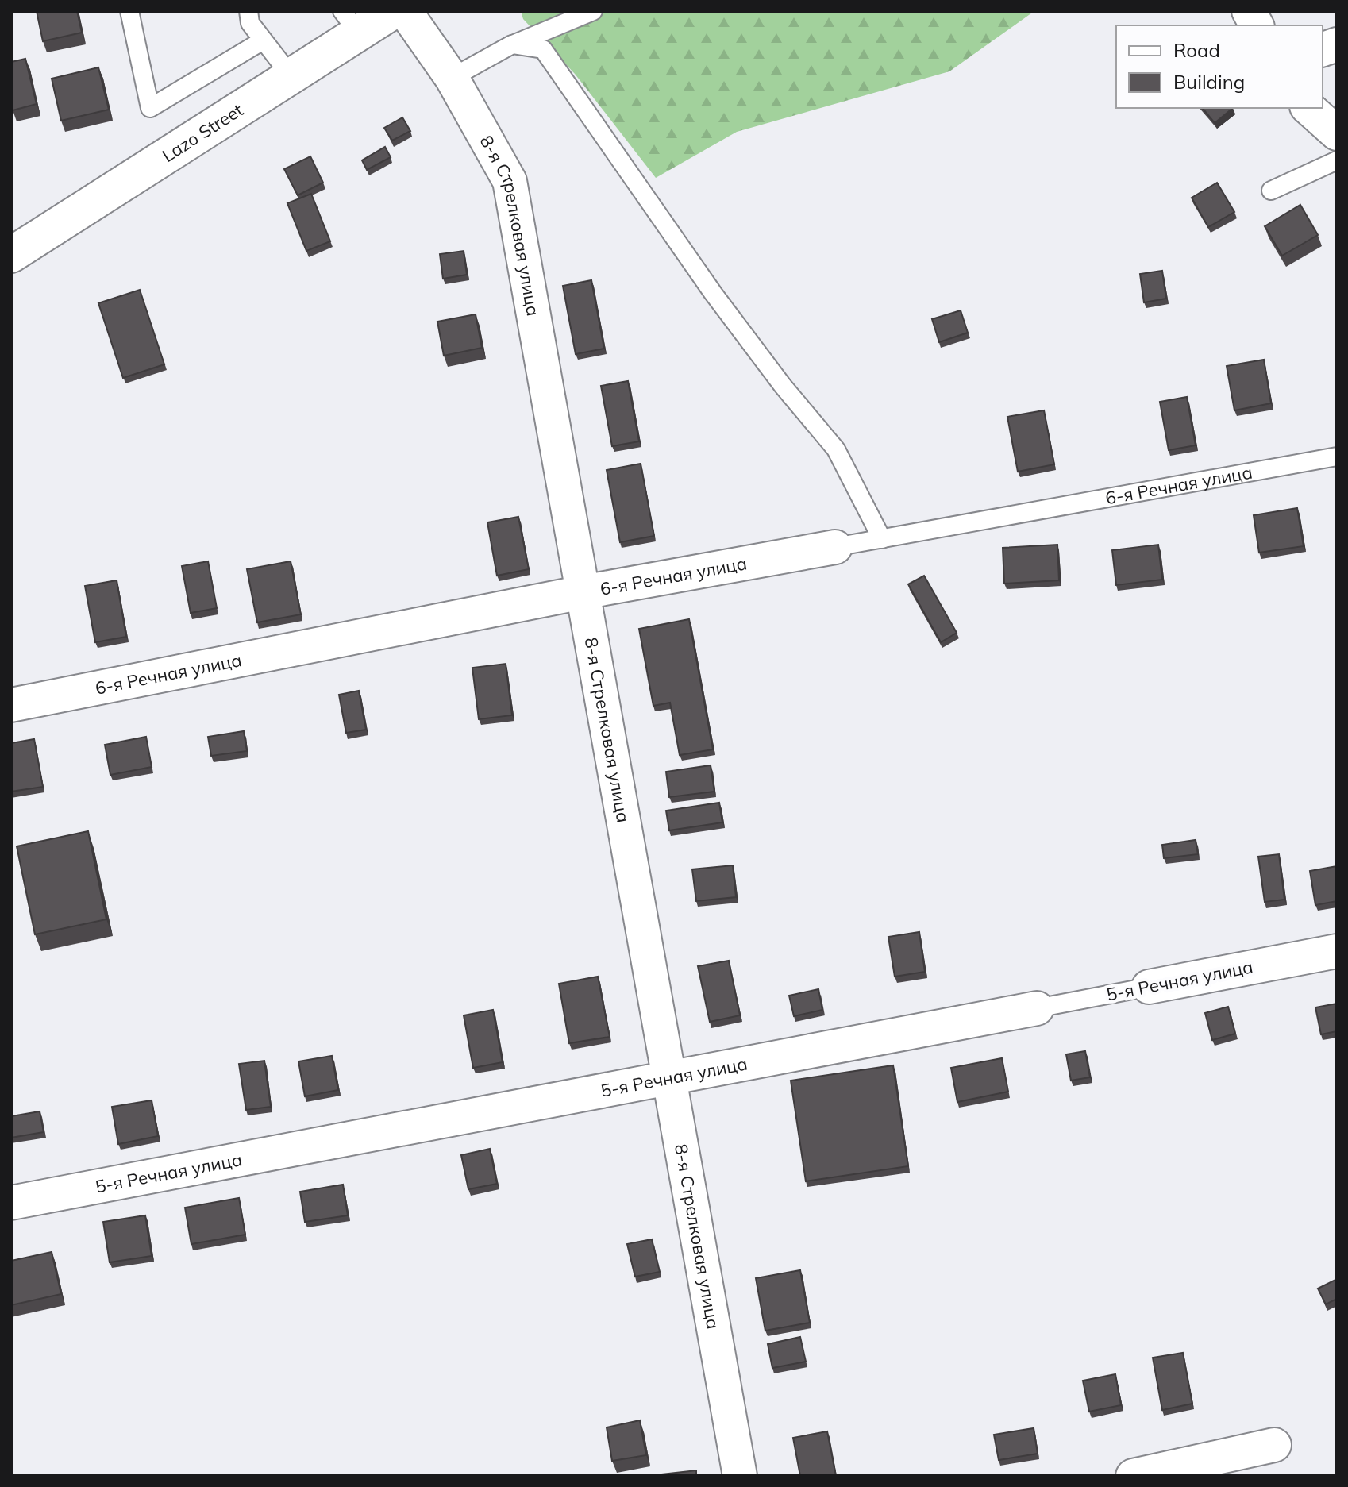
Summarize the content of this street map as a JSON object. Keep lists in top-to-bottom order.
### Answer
{
  "streets": {
    "main road": ["Lazo Street"],
    "street": ["8-я Стрелковая улица", "6-я Речная улица", "5-я Речная улица"]
  },
  "crossings": [
    ["8-я Стрелковая улица", "6-я Речная улица"],
    ["8-я Стрелковая улица", "5-я Речная улица"]
  ],
  "legend": ["Road", "Building"]
}
